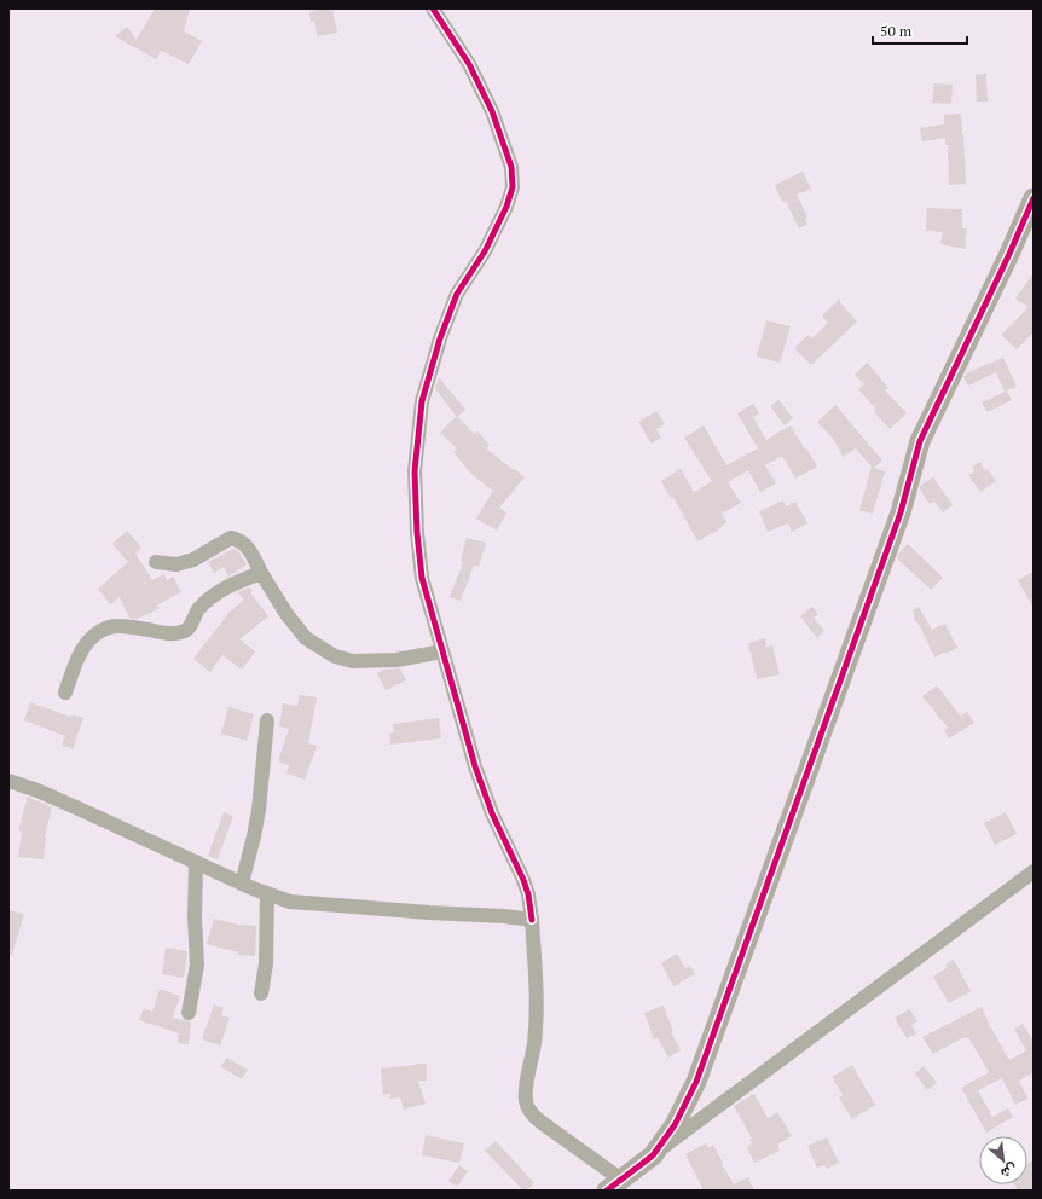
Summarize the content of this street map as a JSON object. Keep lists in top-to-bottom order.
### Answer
{
  "scale_bar": "50 m",
  "north": "bottom right"
}
